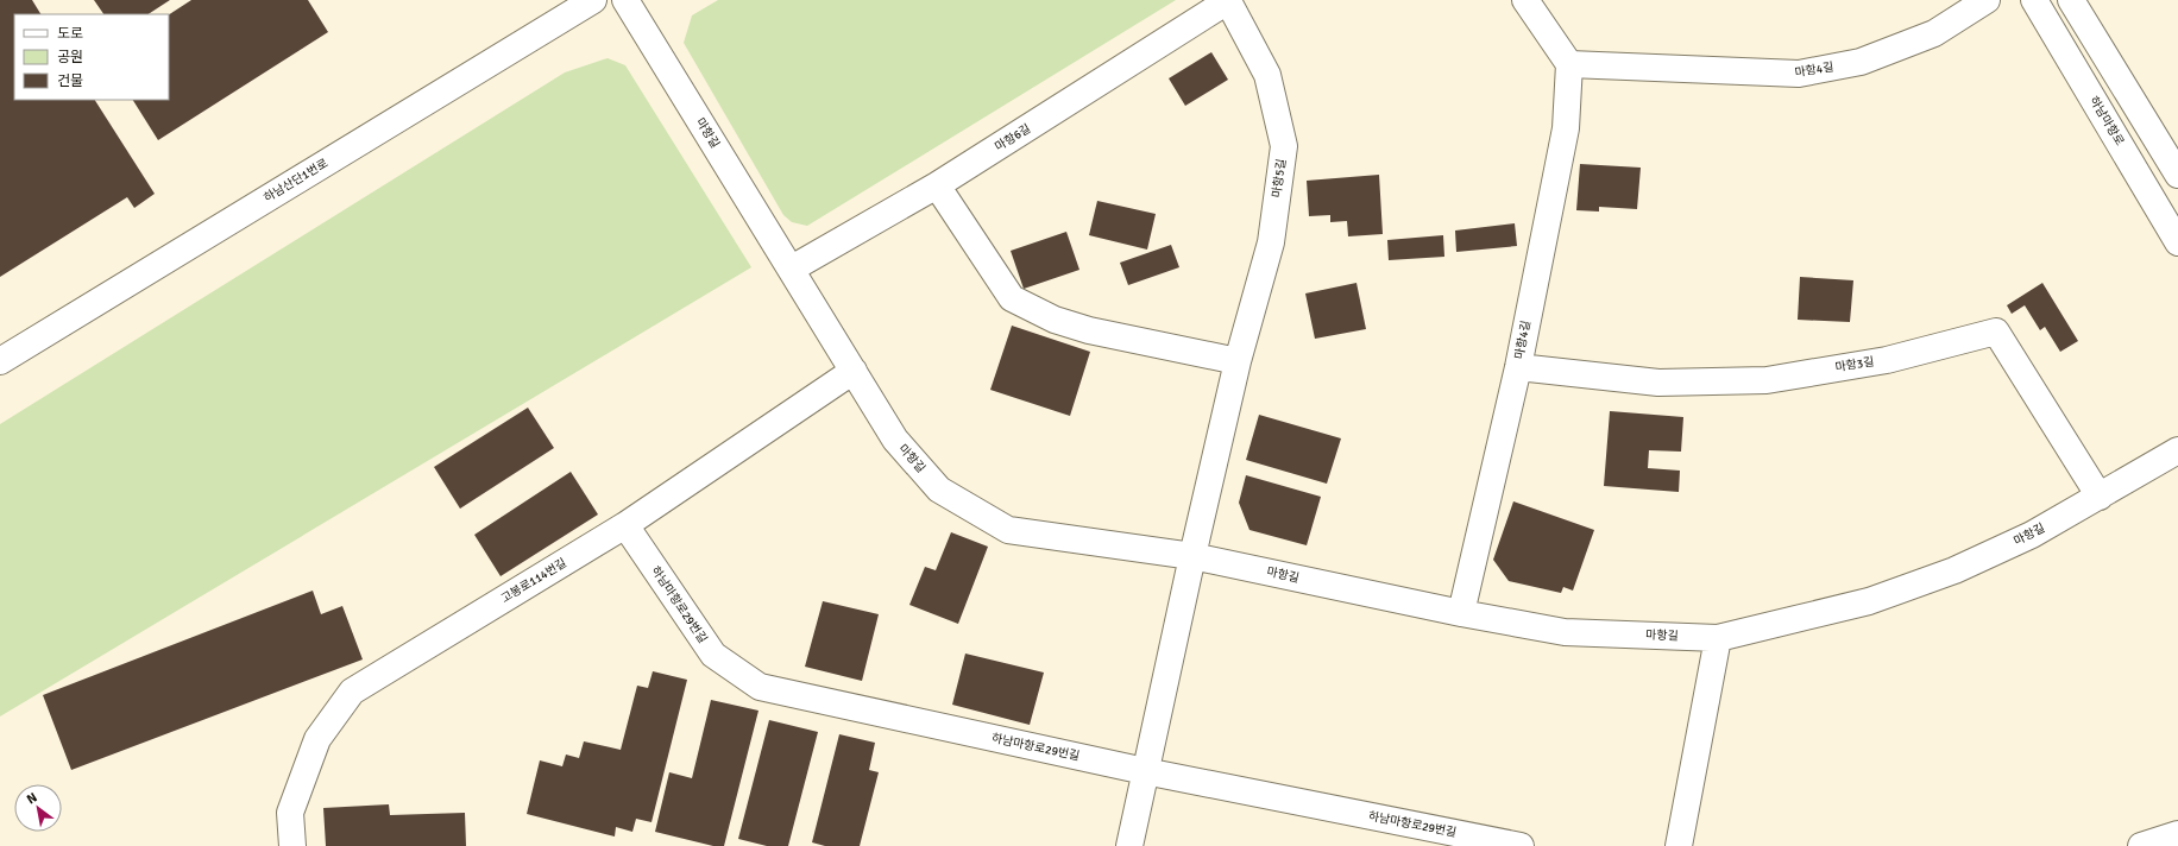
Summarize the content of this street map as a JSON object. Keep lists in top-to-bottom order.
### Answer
{
  "streets": {
    "street": [
      "마항4길",
      "하남마항로",
      "마항길",
      "마항6길",
      "마항5길",
      "하남산단1번로",
      "마항3길",
      "고봉로114번길",
      "하남마항로29번길"
    ]
  },
  "crossings": [
    ["마항4길", "마항길"],
    ["마항4길", "마항3길"],
    ["마항길", "마항6길"],
    ["마항길", "마항5길"],
    ["마항길", "마항3길"],
    ["마항길", "고봉로114번길"],
    ["마항6길", "마항5길"],
    ["마항5길", "하남마항로29번길"],
    ["고봉로114번길", "하남마항로29번길"]
  ],
  "legend": ["도로", "공원", "건물"],
  "north": "top left"
}
